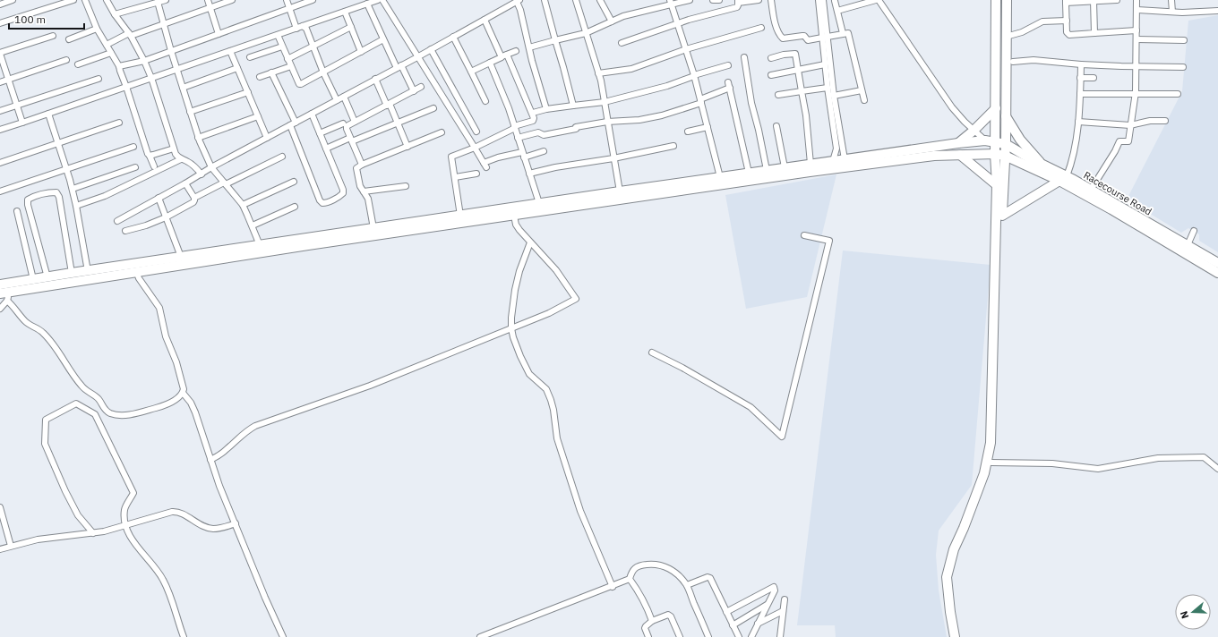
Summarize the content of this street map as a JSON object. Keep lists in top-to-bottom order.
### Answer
{
  "streets": {
    "main road": ["Racecourse Road"]
  },
  "scale_bar": "100 m",
  "north": "left"
}
